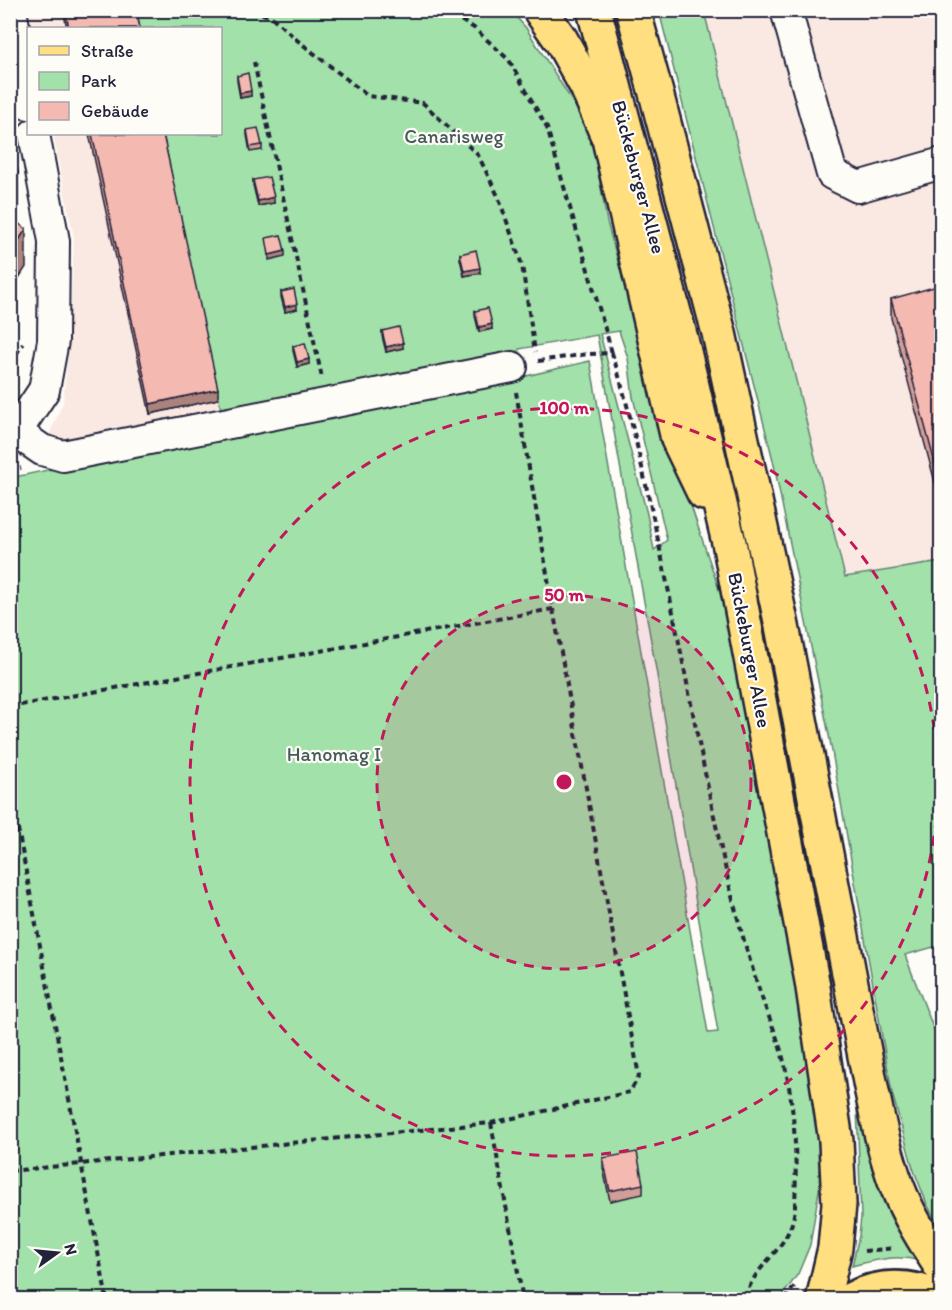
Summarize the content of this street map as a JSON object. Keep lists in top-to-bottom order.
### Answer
{
  "streets": {
    "main road": ["Bückeburger Allee"]
  },
  "parks": ["Canarisweg", "Hanomag I"],
  "legend": ["Straße", "Park", "Gebäude"],
  "north": "right",
  "rings": ["100 m", "50 m"]
}
